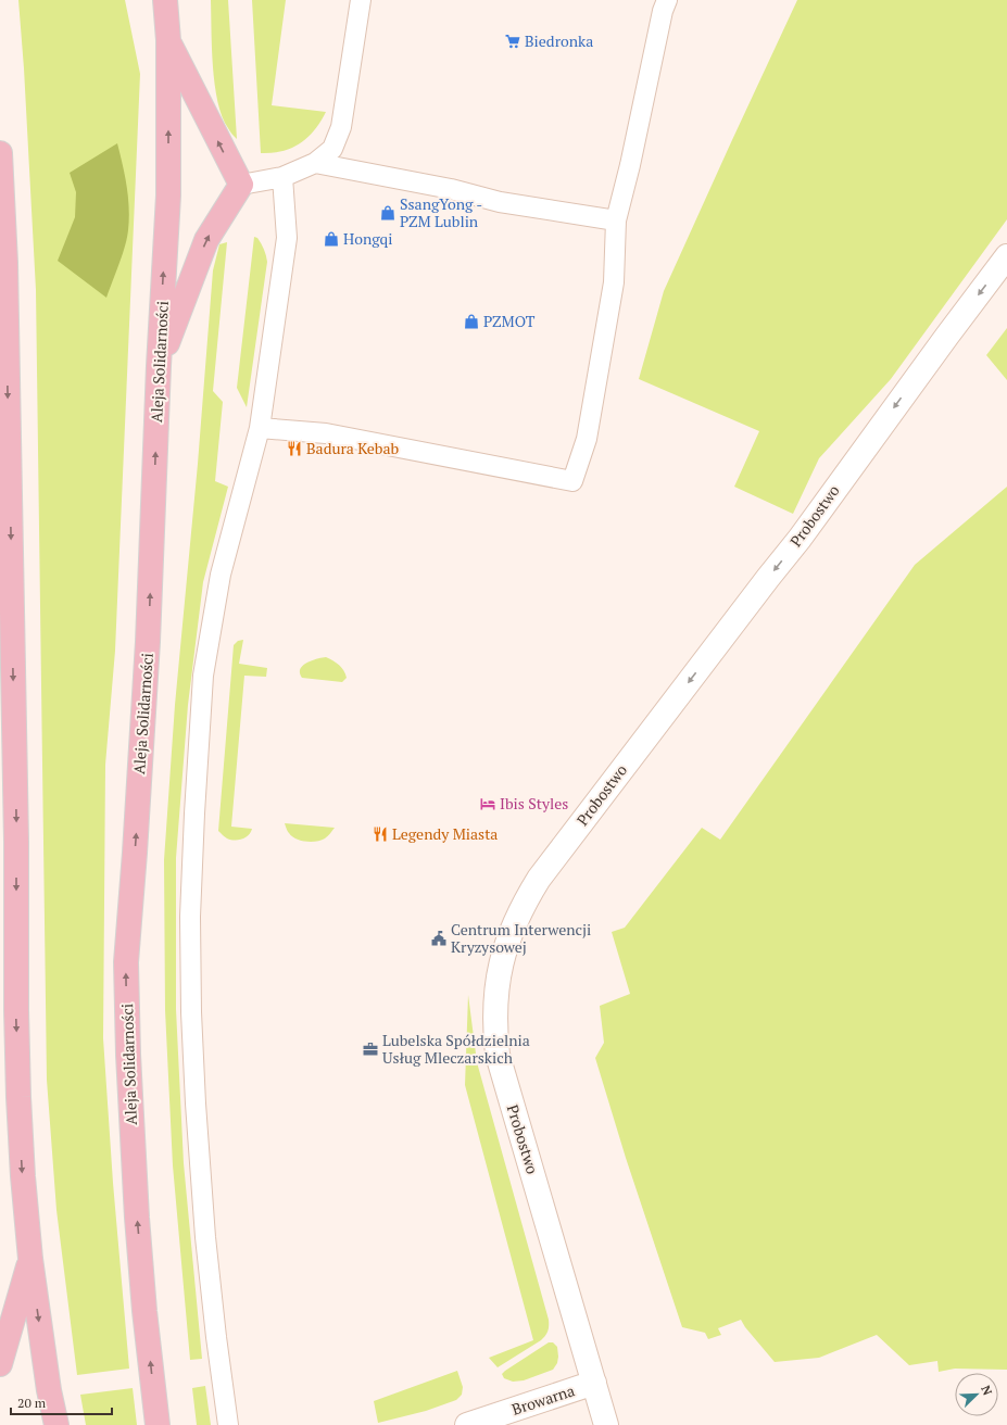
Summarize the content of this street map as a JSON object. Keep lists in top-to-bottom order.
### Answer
{
  "streets": {
    "main road": ["Aleja Solidarności"],
    "street": ["Probostwo", "Browarna"]
  },
  "crossings": [
    ["Probostwo", "Browarna"]
  ],
  "one_way": ["Probostwo"],
  "places": {
    "supermarket": ["Biedronka"],
    "shop": ["SsangYong - PZM Lublin", "Hongqi", "PZMOT"],
    "restaurant": ["Badura Kebab", "Legendy Miasta"],
    "hotel": ["Ibis Styles"],
    "public building": ["Centrum Interwencji Kryzysowej"],
    "office": ["Lubelska Spółdzielnia Usług Mleczarskich"]
  },
  "scale_bar": "20 m",
  "north": "top right"
}
